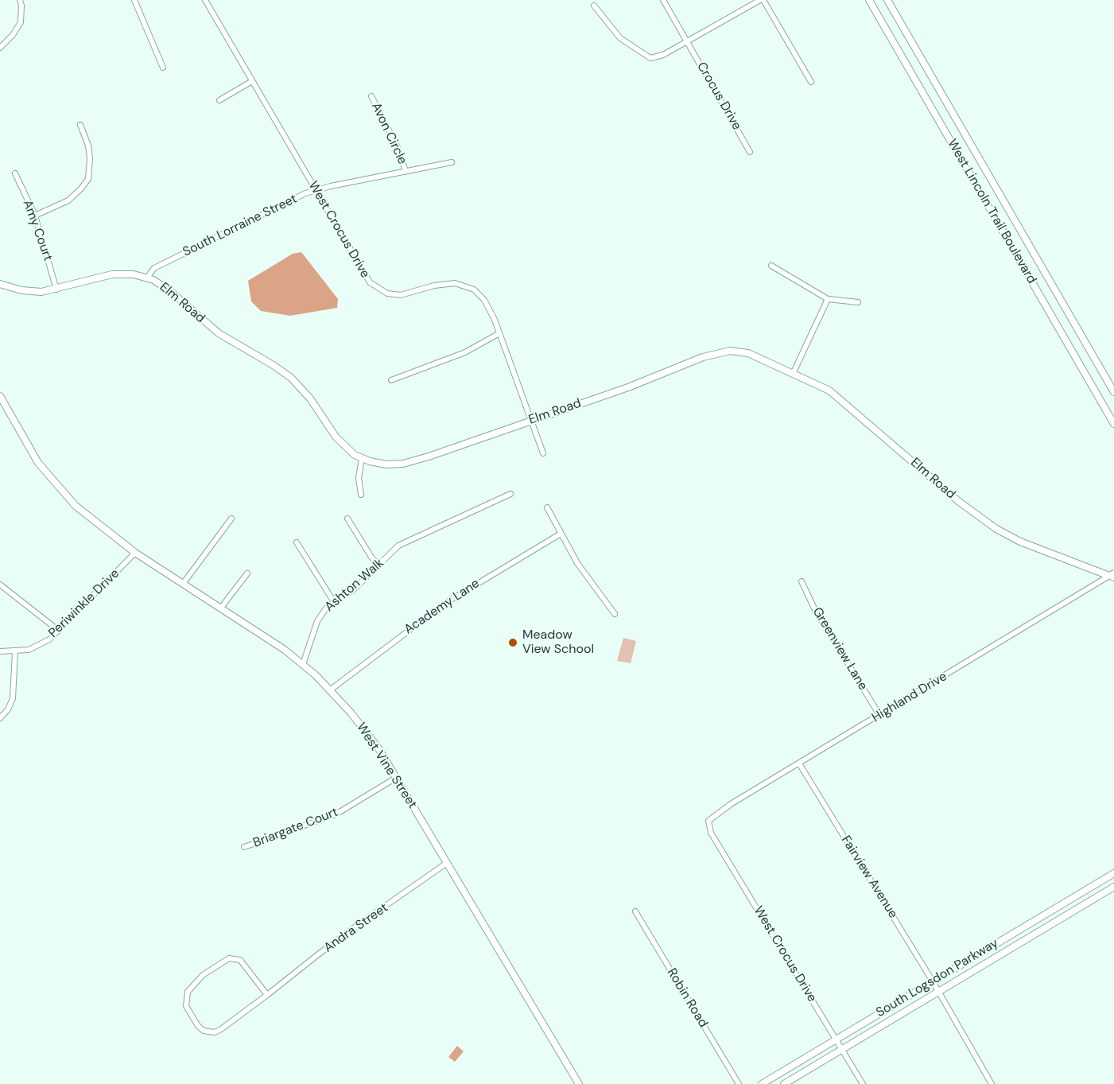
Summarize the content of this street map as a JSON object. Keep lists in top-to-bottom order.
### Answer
{
  "streets": {
    "main road": [
      "West Lincoln Trail Boulevard",
      "Elm Road",
      "West Vine Street",
      "South Logsdon Parkway"
    ],
    "street": [
      "Crocus Drive",
      "Avon Circle",
      "South Lorraine Street",
      "West Crocus Drive",
      "Amy Court",
      "Ashton Walk",
      "Periwinkle Drive",
      "Academy Lane",
      "Greenview Lane",
      "Highland Drive",
      "Briargate Court",
      "Fairview Avenue",
      "Andra Street",
      "Robin Road"
    ]
  },
  "crossings": [
    ["Avon Circle", "South Lorraine Street"],
    ["South Lorraine Street", "West Crocus Drive"],
    ["South Lorraine Street", "Elm Road"],
    ["West Crocus Drive", "Elm Road"],
    ["West Crocus Drive", "Highland Drive"],
    ["West Crocus Drive", "South Logsdon Parkway"],
    ["Amy Court", "Elm Road"],
    ["Elm Road", "Highland Drive"],
    ["Ashton Walk", "West Vine Street"],
    ["Periwinkle Drive", "West Vine Street"],
    ["Academy Lane", "West Vine Street"],
    ["Greenview Lane", "Highland Drive"],
    ["Highland Drive", "Fairview Avenue"],
    ["West Vine Street", "Briargate Court"],
    ["West Vine Street", "Andra Street"],
    ["Fairview Avenue", "South Logsdon Parkway"]
  ],
  "places": ["Meadow View School"]
}
